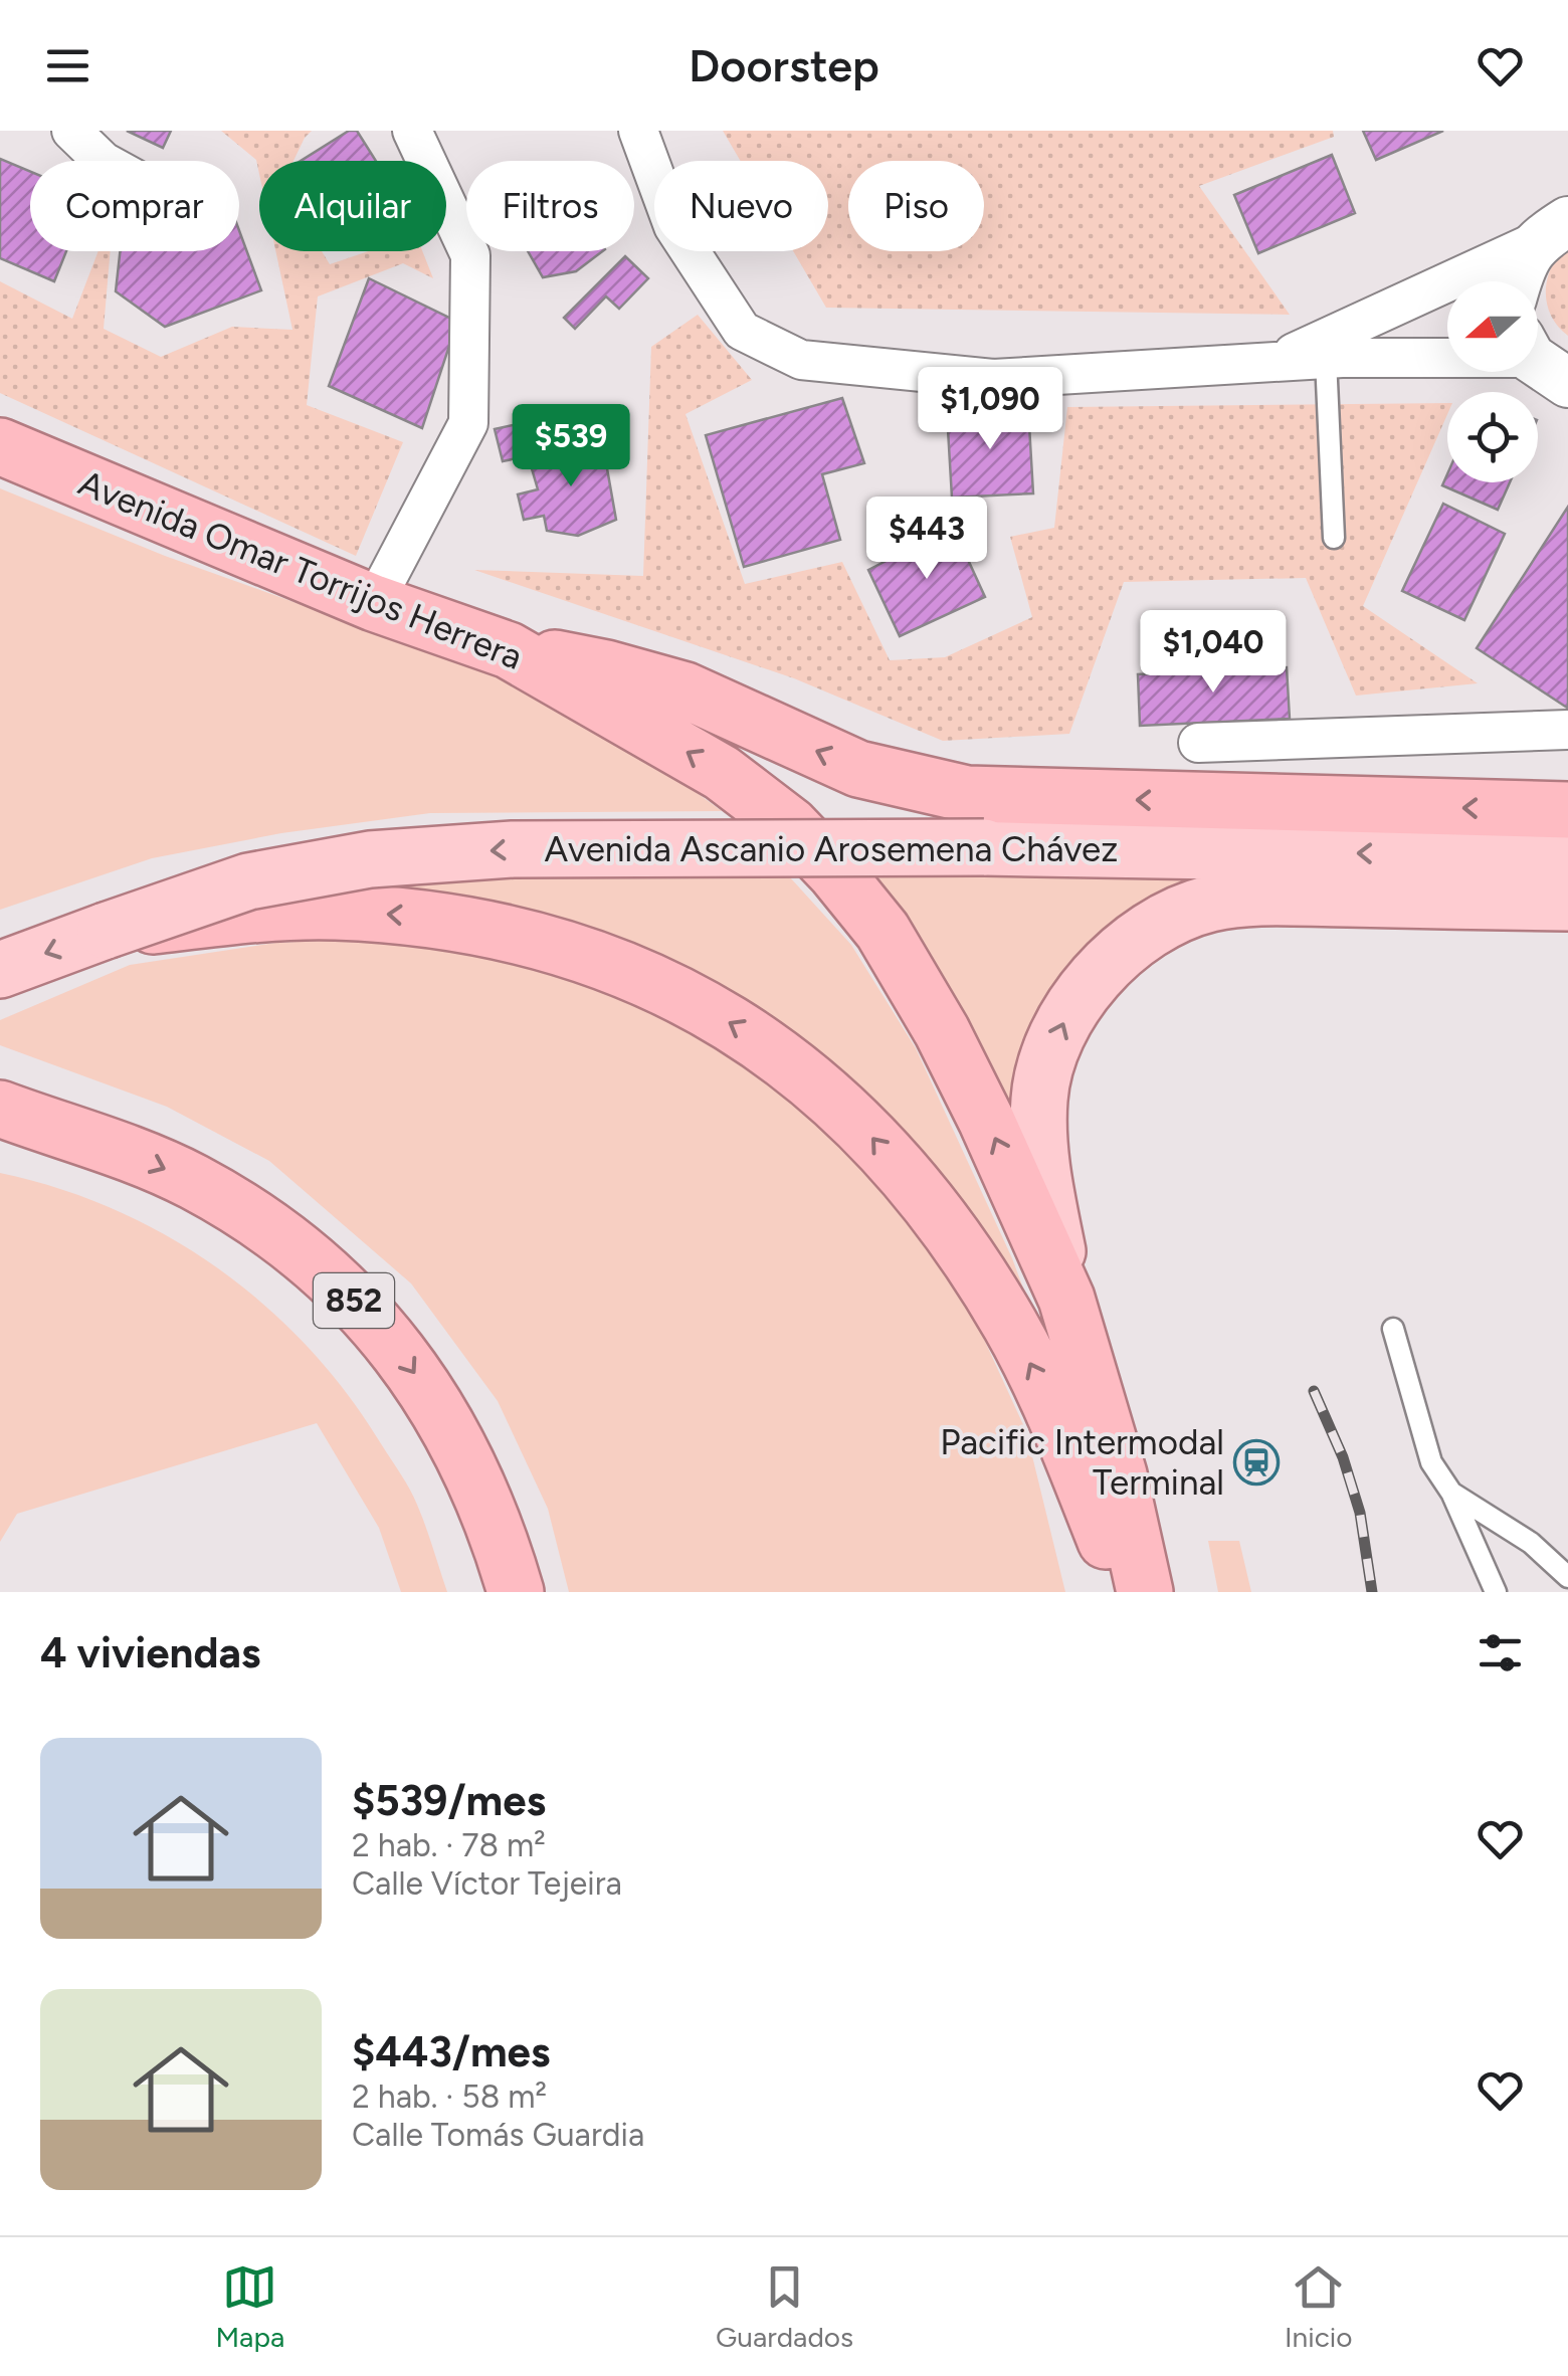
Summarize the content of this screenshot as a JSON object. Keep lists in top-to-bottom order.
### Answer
{
  "streets": {
    "highway": ["Avenida Omar Torrijos Herrera", "852"],
    "main road": ["Avenida Ascanio Arosemena Chávez"]
  },
  "one_way": ["Avenida Omar Torrijos Herrera", "Avenida Ascanio Arosemena Chávez"],
  "places": {
    "station": ["Pacific Intermodal Terminal"]
  },
  "north": "left",
  "page": {
    "header": "Doorstep",
    "chip": [
      "Comprar",
      "Alquilar",
      "Filtros",
      "Nuevo",
      "Piso"
    ],
    "price": [
      "$1,090",
      "$539",
      "$443",
      "$1,040"
    ],
    "heading": "4 viviendas",
    "list": [
      {
        "name": "$539/mes",
        "note": "2 hab. · 78 m² · Calle Víctor Tejeira"
      },
      {
        "name": "$443/mes",
        "note": "2 hab. · 58 m² · Calle Tomás Guardia"
      }
    ],
    "tabs": ["Mapa", "Guardados", "Inicio"]
  }
}
